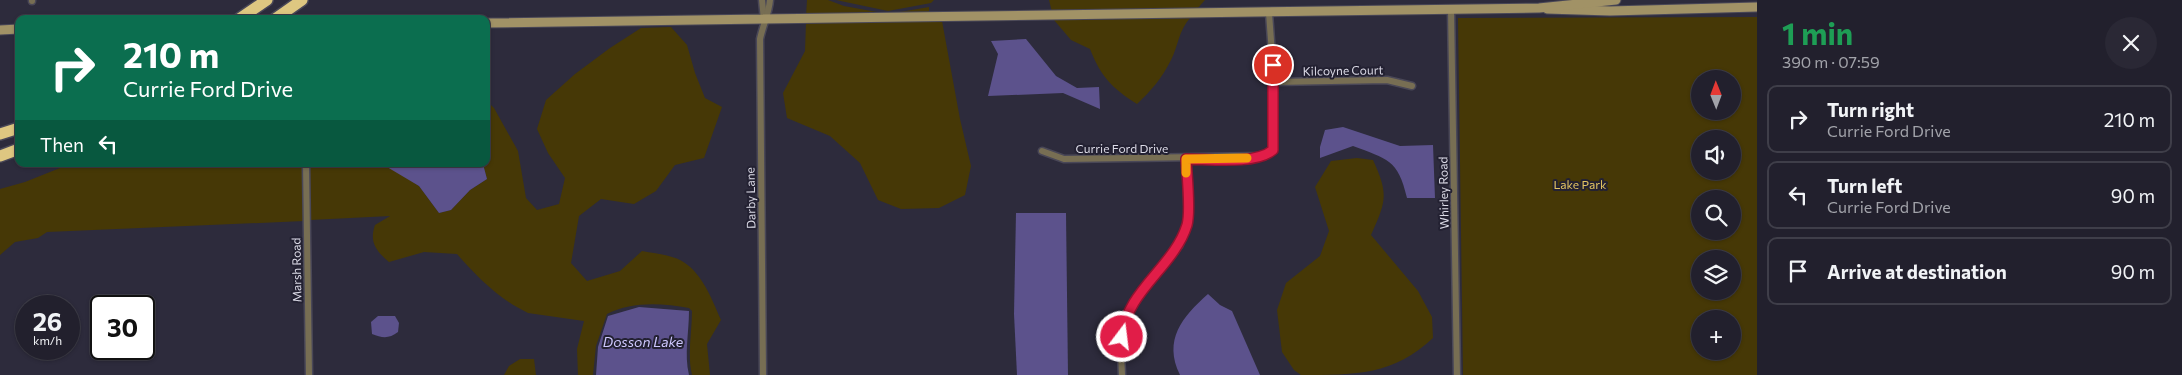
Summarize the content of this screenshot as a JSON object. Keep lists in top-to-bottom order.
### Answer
{
  "streets": {
    "street": [
      "Kilcoyne Court",
      "Currie Ford Drive",
      "Whirley Road",
      "Darby Lane",
      "Marsh Road"
    ]
  },
  "crossings": [
    ["Kilcoyne Court", "Currie Ford Drive"]
  ],
  "water": ["Dosson Lake"],
  "parks": ["Lake Park"],
  "north": "top",
  "page": {
    "heading": ["1 min", "390 m · 07:59"],
    "turn": ["210 m", "Currie Ford Drive"],
    "map_buttons": "+",
    "list": [
      {
        "name": "Turn right",
        "note": "Currie Ford Drive",
        "value": "210 m"
      },
      {
        "name": "Turn left",
        "note": "Currie Ford Drive",
        "value": "90 m"
      },
      {
        "name": "Arrive at destination",
        "value": "90 m"
      }
    ],
    "then": "Then",
    "speed": "26 km/h",
    "limit": "30"
  }
}
